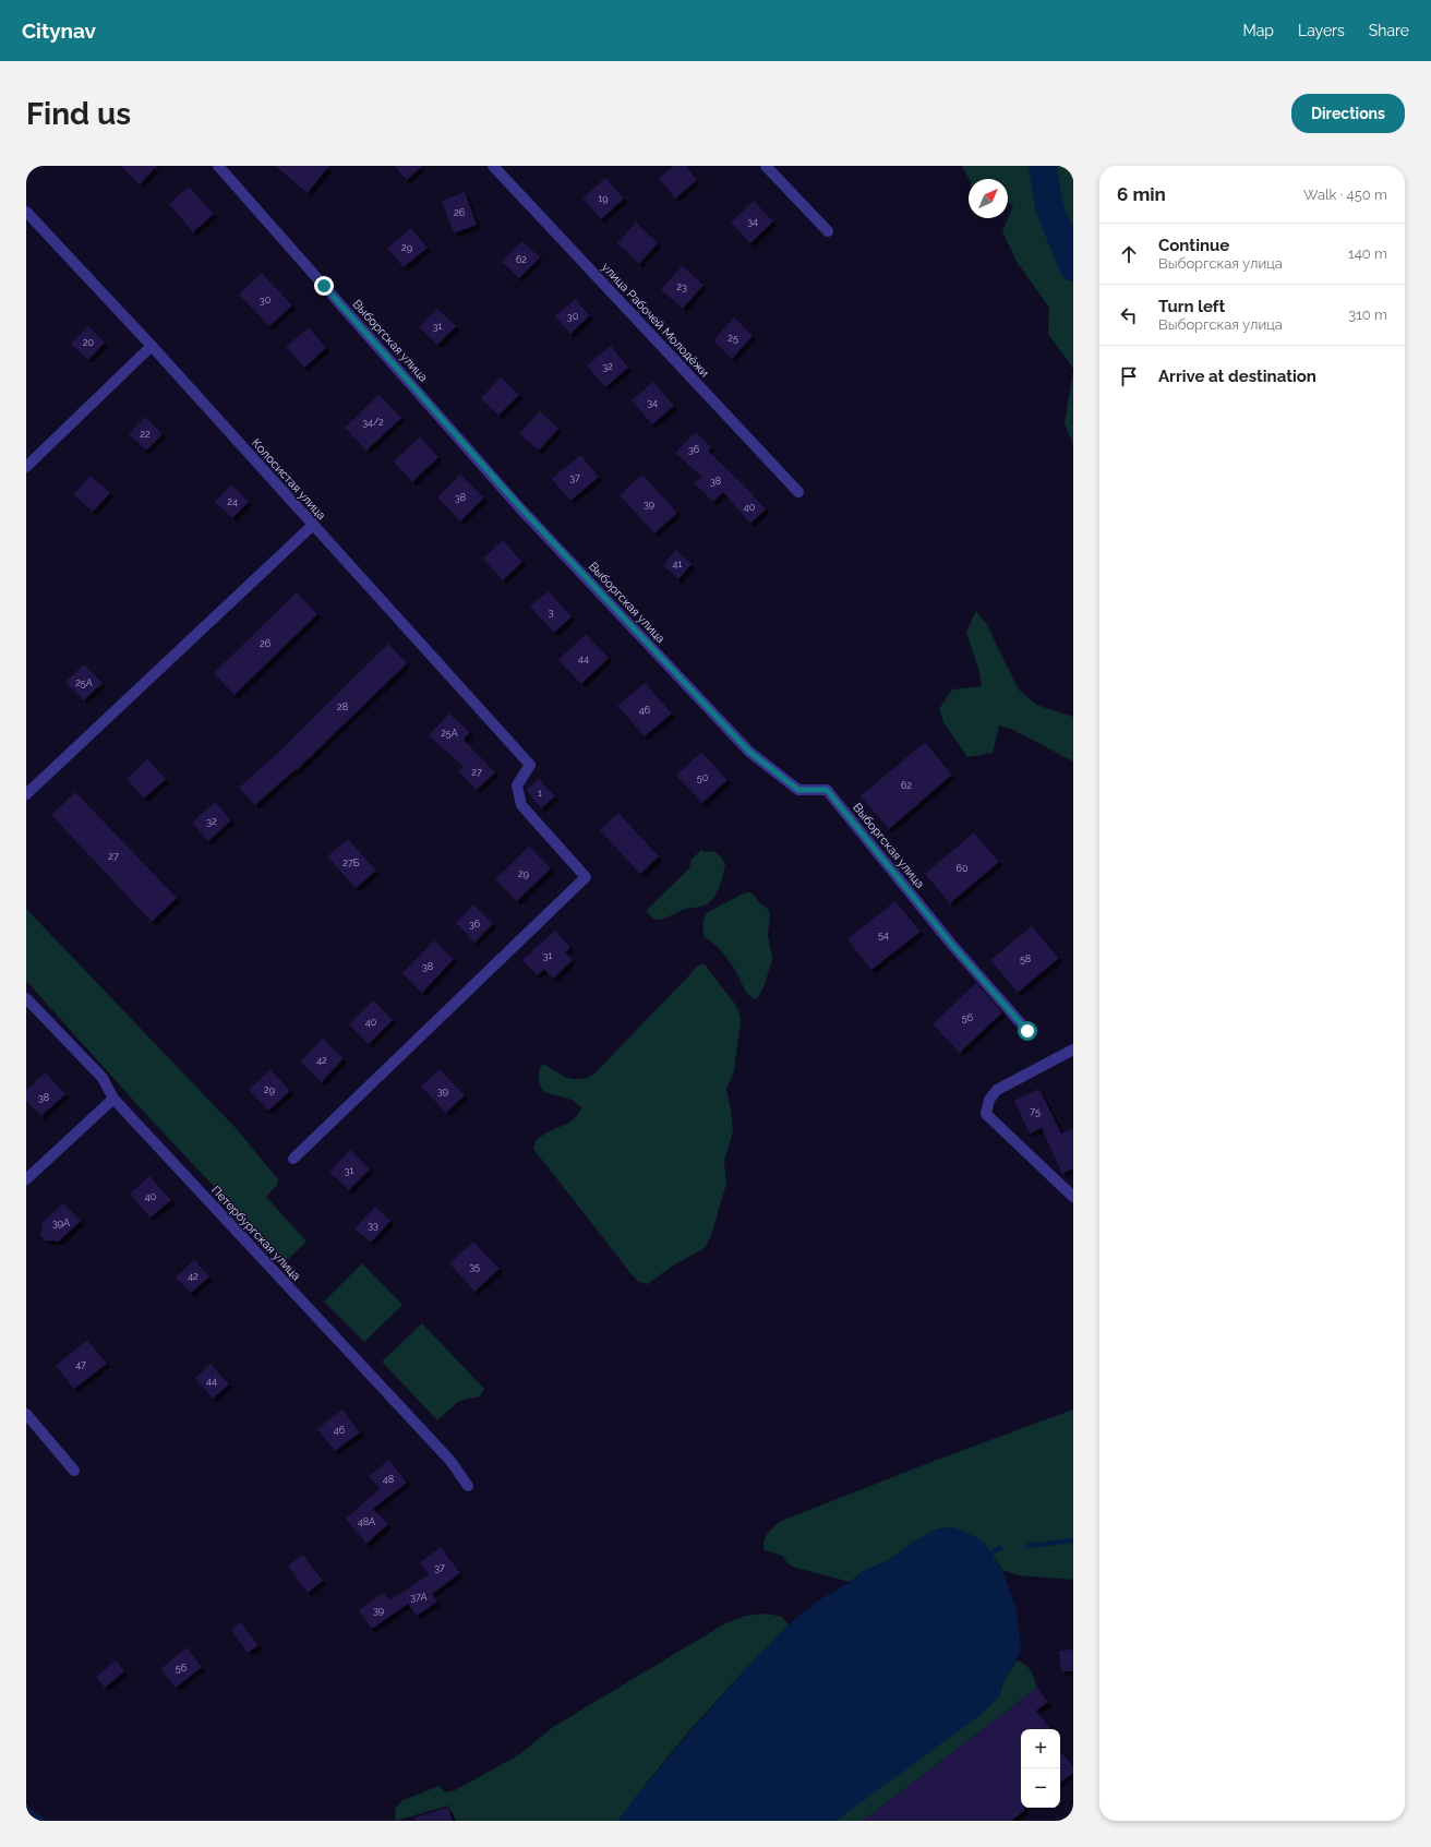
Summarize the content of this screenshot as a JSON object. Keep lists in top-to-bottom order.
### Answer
{
  "streets": {
    "street": [
      "улица Рабочей Молодёжи",
      "Выборгская улица",
      "Колосистая улица",
      "Петербургская улица"
    ]
  },
  "house_numbers": [
    "19",
    "26",
    "34",
    "29",
    "62",
    "23",
    "30",
    "30",
    "31",
    "25",
    "20",
    "32",
    "34",
    "34/2",
    "22",
    "36",
    "37",
    "38",
    "38",
    "24",
    "39",
    "40",
    "41",
    "3",
    "26",
    "44",
    "25А",
    "28",
    "46",
    "25А",
    "27",
    "50",
    "62",
    "1",
    "32",
    "27",
    "27Б",
    "60",
    "29",
    "36",
    "54",
    "31",
    "58",
    "38",
    "56",
    "40",
    "42",
    "29",
    "39",
    "38",
    "75",
    "31",
    "40",
    "39А",
    "33",
    "35",
    "42",
    "47",
    "44",
    "46",
    "48",
    "48А",
    "37",
    "37А",
    "39",
    "56"
  ],
  "north": "top right",
  "page": {
    "header": "Citynav",
    "nav": ["Map", "Layers", "Share"],
    "buttons": "Directions",
    "title": "Find us",
    "heading": ["6 min", "Walk · 450 m"],
    "list": [
      ["Continue", "Выборгская улица", "140 m"],
      ["Turn left", "Выборгская улица", "310 m"],
      "Arrive at destination"
    ],
    "map_buttons": ["+", "−"]
  }
}
